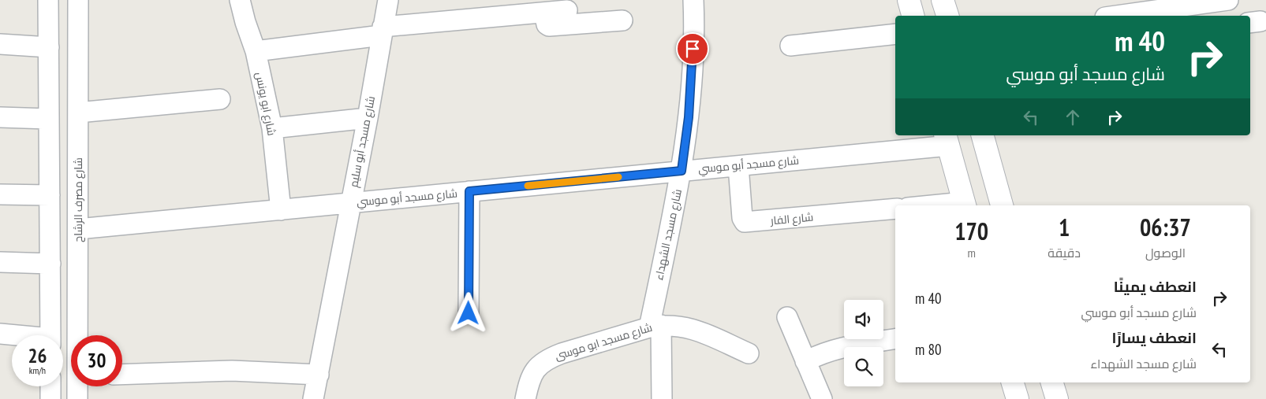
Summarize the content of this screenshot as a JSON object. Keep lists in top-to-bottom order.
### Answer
{
  "streets": {
    "street": [
      "شارع ابو يونس",
      "شارع مسجد أبو سليم",
      "شارع مسجد أبو موسي",
      "شارع مصرف الرشاح",
      "شارع الفار",
      "شارع مسجد الشهداء",
      "شارع مسجد ابو موسى"
    ]
  },
  "crossings": [
    ["شارع ابو يونس", "شارع مسجد أبو موسي"],
    ["شارع مسجد أبو سليم", "شارع مسجد أبو موسي"],
    ["شارع مسجد أبو موسي", "شارع مصرف الرشاح"],
    ["شارع مسجد أبو موسي", "شارع الفار"],
    ["شارع مسجد أبو موسي", "شارع مسجد الشهداء"],
    ["شارع مسجد الشهداء", "شارع مسجد ابو موسى"]
  ],
  "page": {
    "turn": ["40 m", "شارع مسجد أبو موسي"],
    "eta": [
      "06:37",
      "الوصول",
      "1",
      "دقيقة",
      "170",
      "m"
    ],
    "list": [
      {
        "name": "انعطف يمينًا",
        "note": "شارع مسجد أبو موسي",
        "value": "40 m"
      },
      {
        "name": "انعطف يسارًا",
        "note": "شارع مسجد الشهداء",
        "value": "80 m"
      }
    ],
    "speed": "26 km/h",
    "limit": "30"
  }
}
